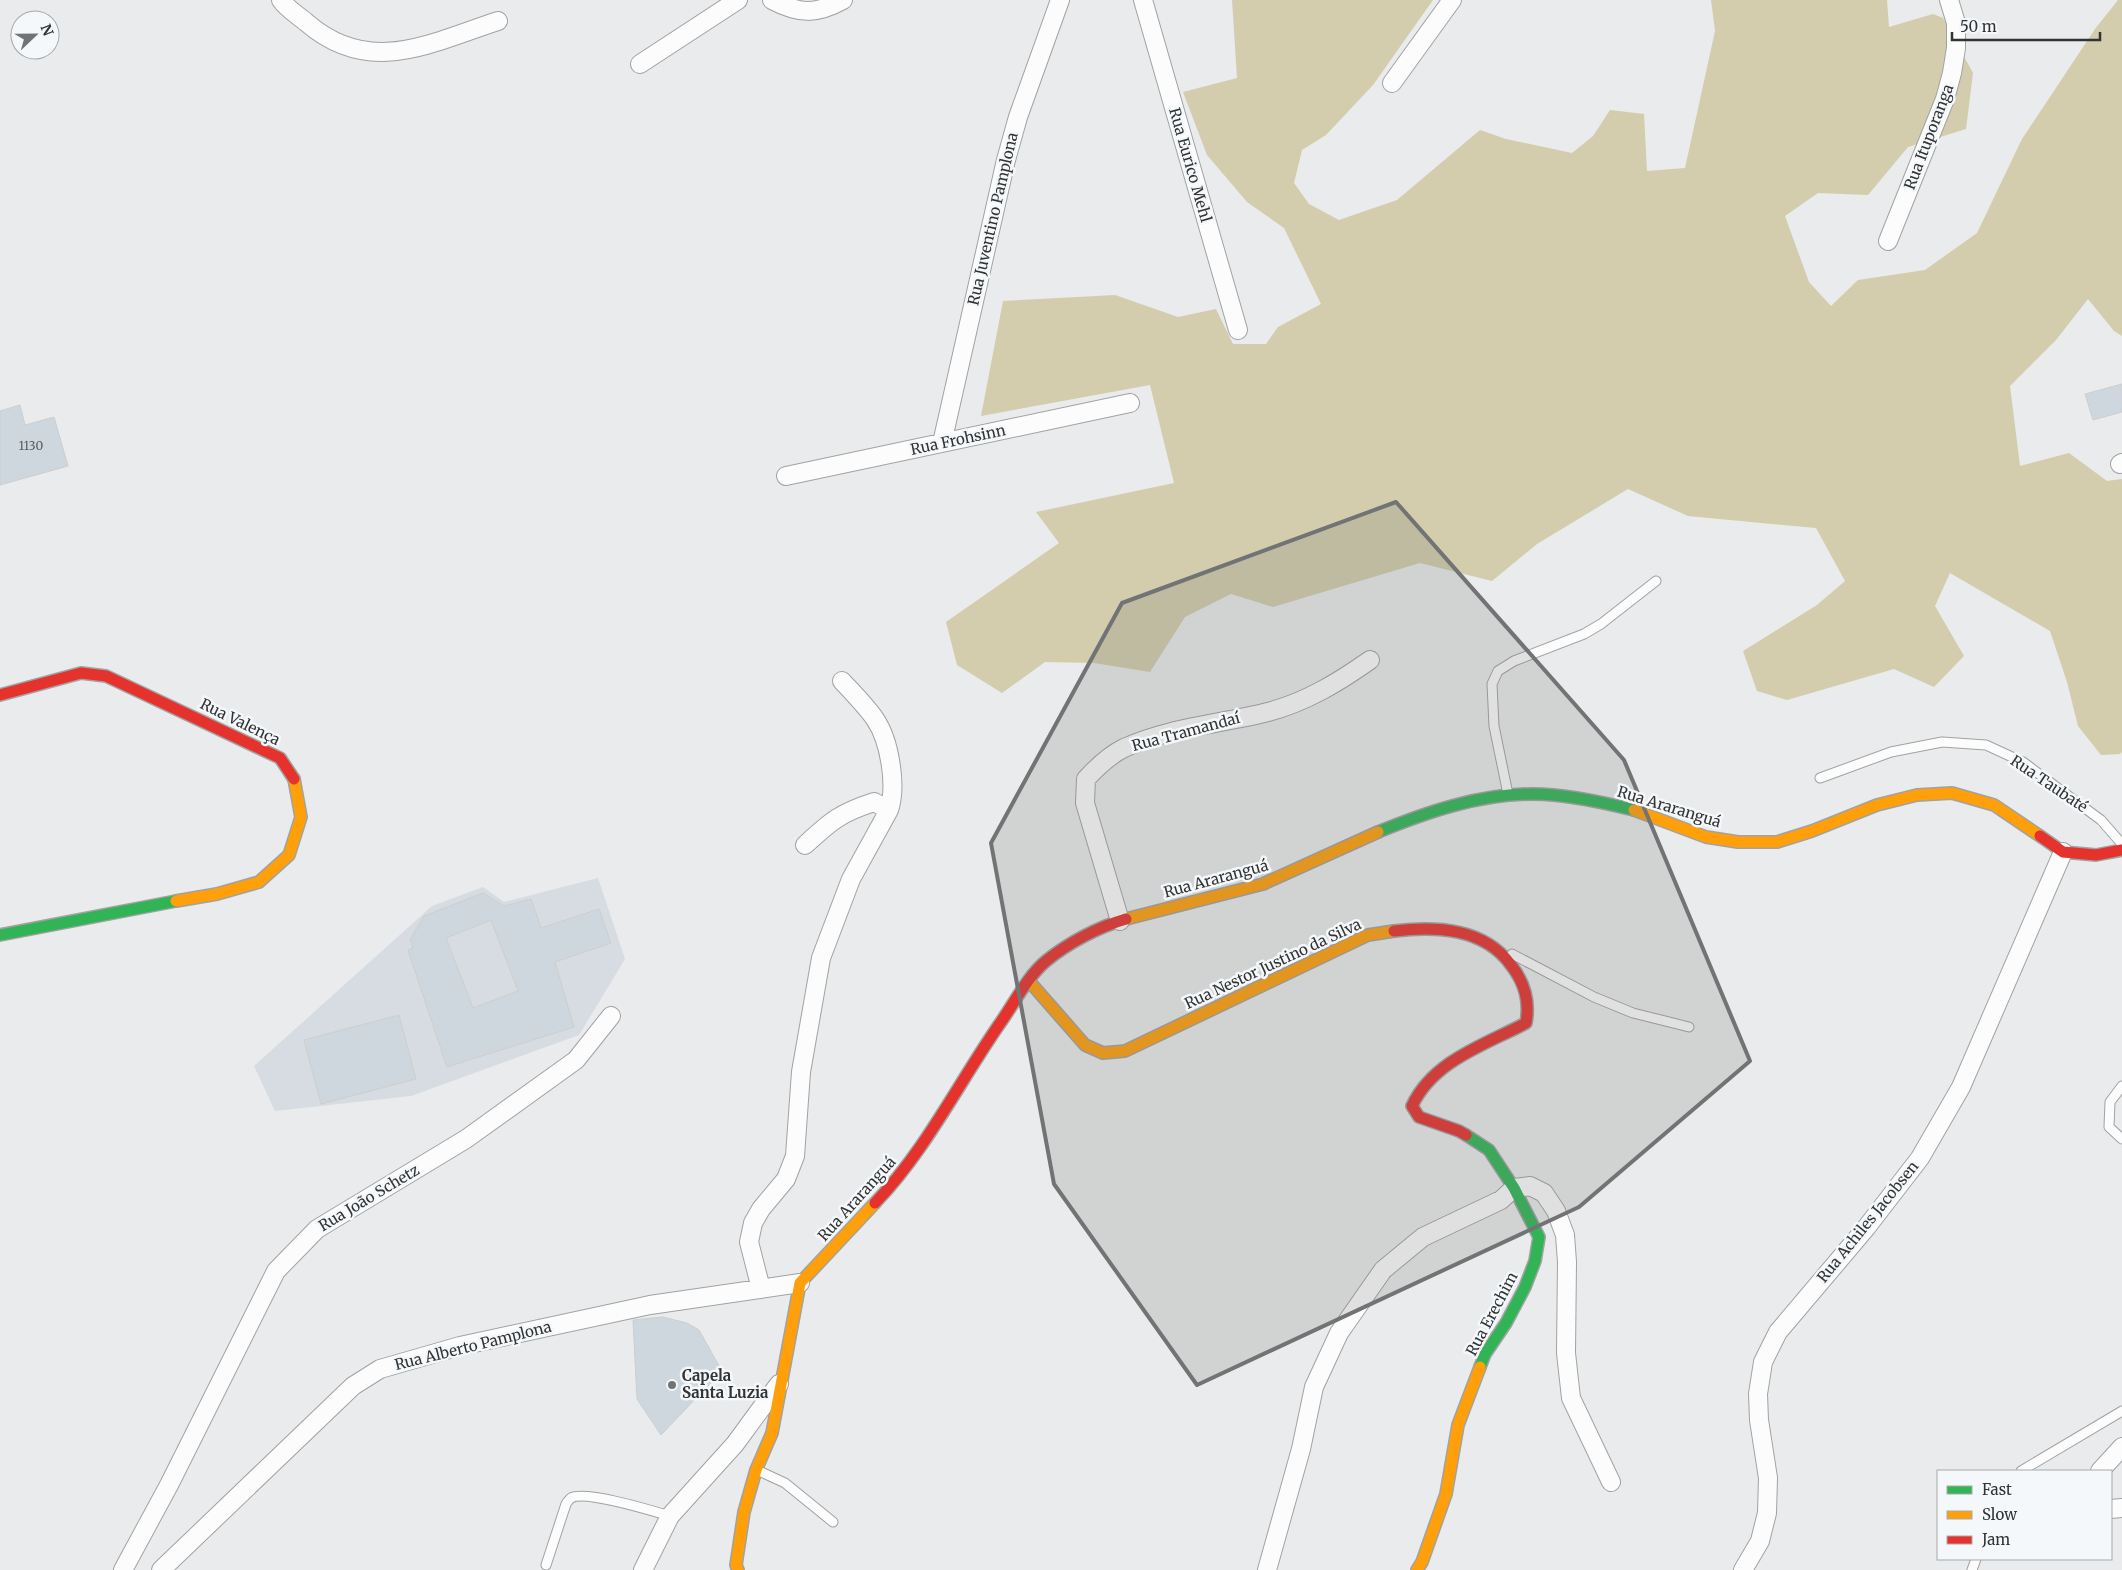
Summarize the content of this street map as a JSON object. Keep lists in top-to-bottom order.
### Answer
{
  "streets": {
    "street": [
      "Rua Ituporanga",
      "Rua Eurico Mehl",
      "Rua Juventino Pamplona",
      "Rua Frohsinn",
      "Rua Valença",
      "Rua Tramandaí",
      "Rua Araranguá",
      "Rua Nestor Justino da Silva",
      "Rua João Schetz",
      "Rua Achiles Jacobsen",
      "Rua Erechim",
      "Rua Alberto Pamplona"
    ],
    "lane": ["Rua Taubaté"]
  },
  "crossings": [
    ["Rua Juventino Pamplona", "Rua Frohsinn"],
    ["Rua Tramandaí", "Rua Araranguá"],
    ["Rua Araranguá", "Rua Nestor Justino da Silva"],
    ["Rua Araranguá", "Rua Achiles Jacobsen"],
    ["Rua Araranguá", "Rua Alberto Pamplona"],
    ["Rua Nestor Justino da Silva", "Rua Erechim"]
  ],
  "places": ["Capela Santa Luzia"],
  "house_numbers": ["1130"],
  "legend": ["Fast", "Slow", "Jam"],
  "scale_bar": "50 m",
  "north": "right"
}
